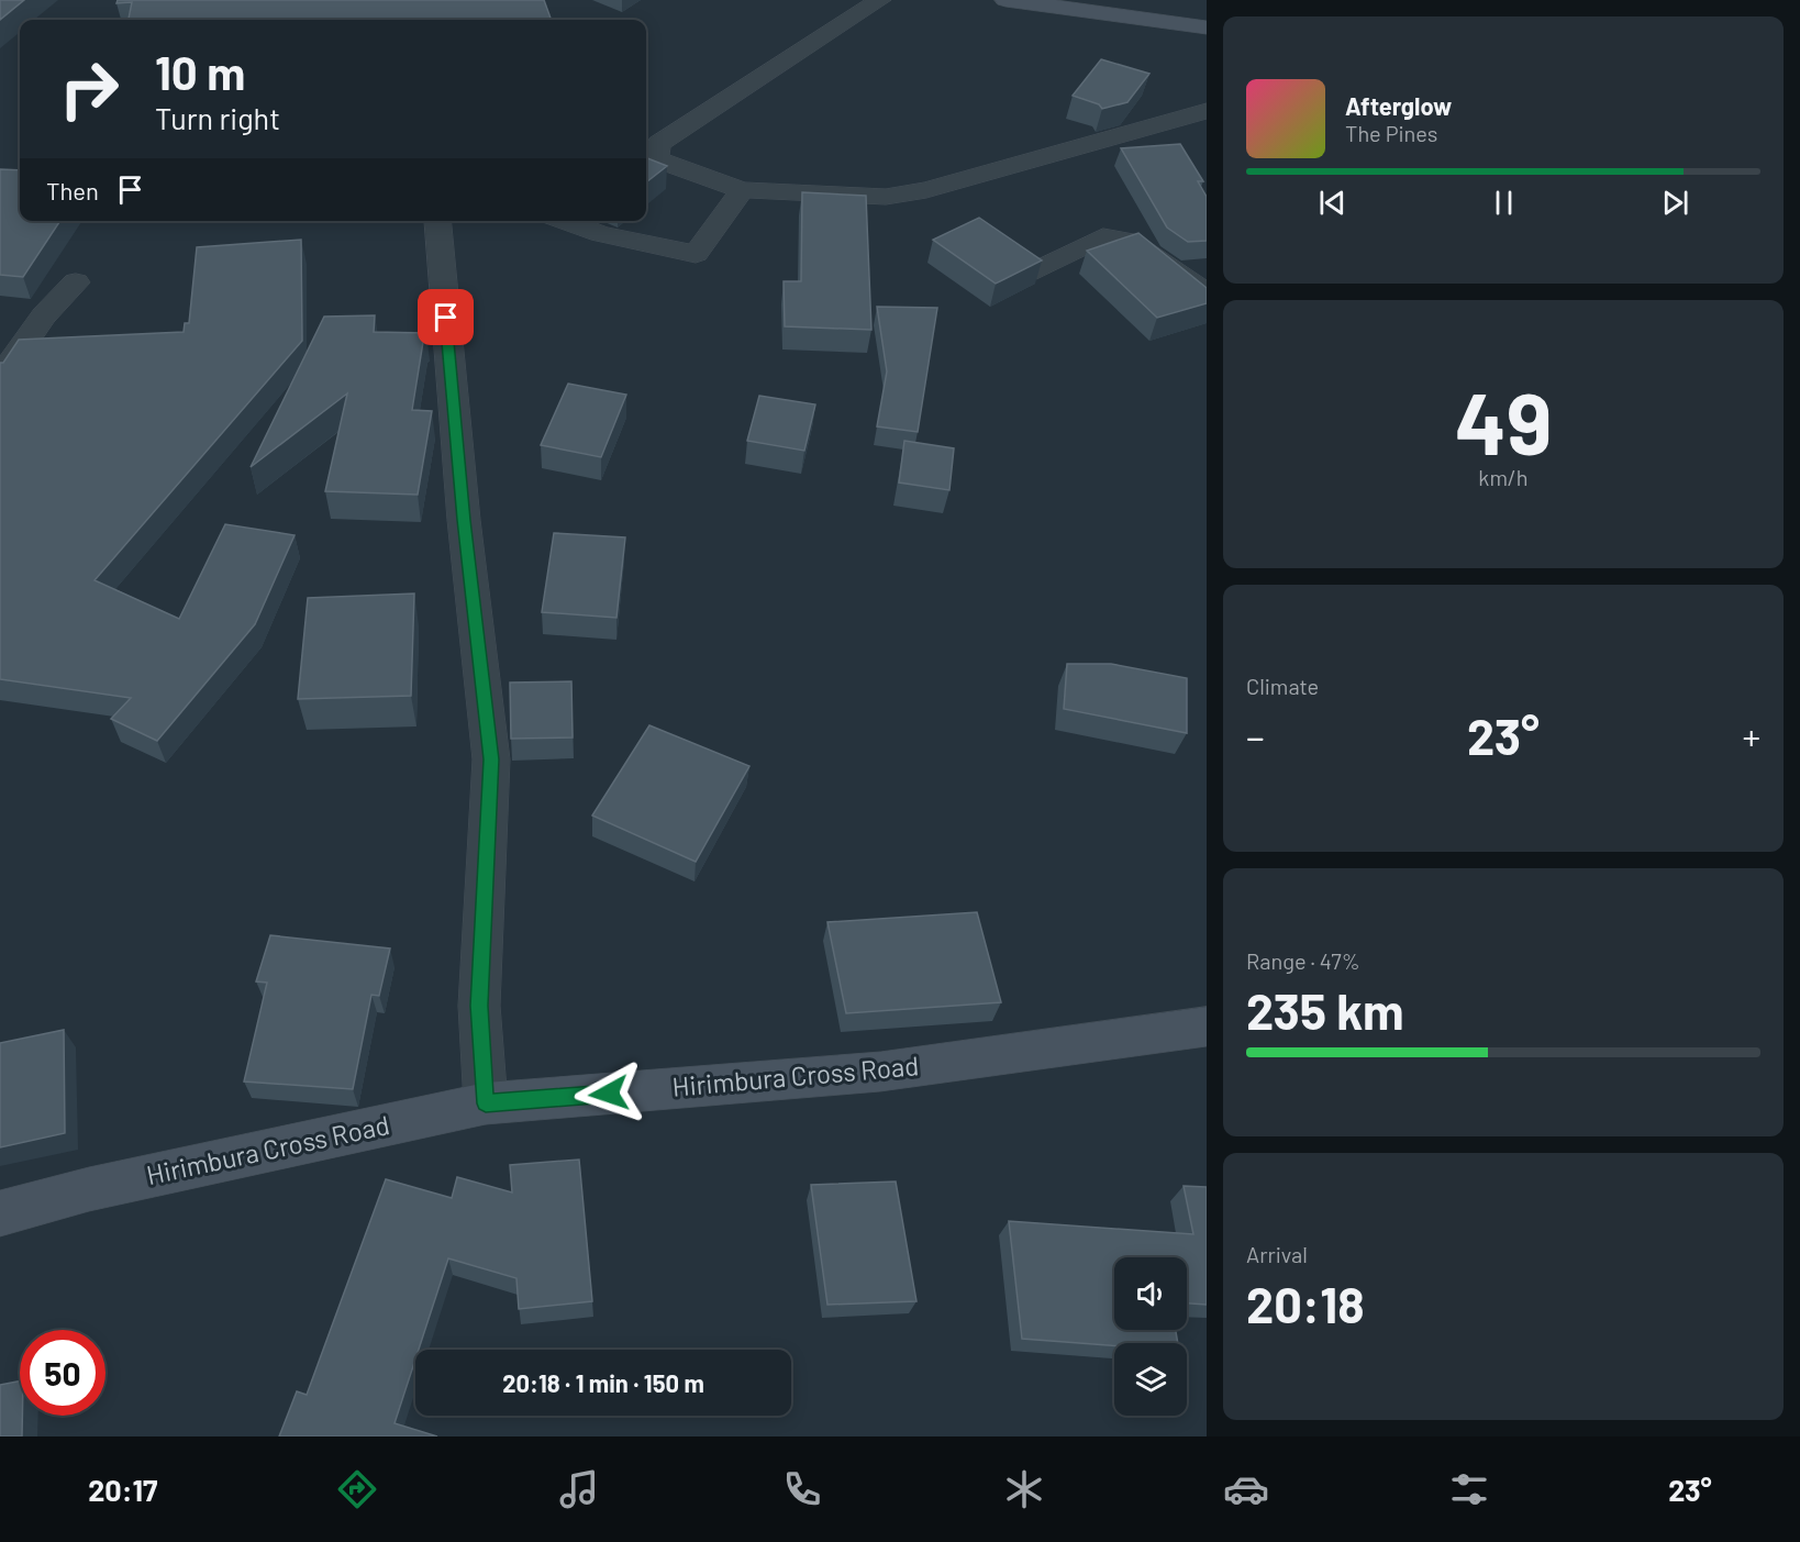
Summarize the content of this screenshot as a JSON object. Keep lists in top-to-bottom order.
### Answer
{
  "streets": {
    "main road": ["Hirimbura Cross Road"]
  },
  "page": {
    "turn": ["10 m", "Turn right"],
    "song": ["Afterglow", "The Pines"],
    "then": "Then",
    "tile": [
      ["49", "km/h"],
      "Climate",
      ["Range · 47%", "235 km"],
      ["Arrival", "20:18"]
    ],
    "heat": ["−", "23°", "+"],
    "limit": "50",
    "trip": "20:18 · 1 min · 150 m",
    "tabs": ["20:17", "23°"]
  }
}
